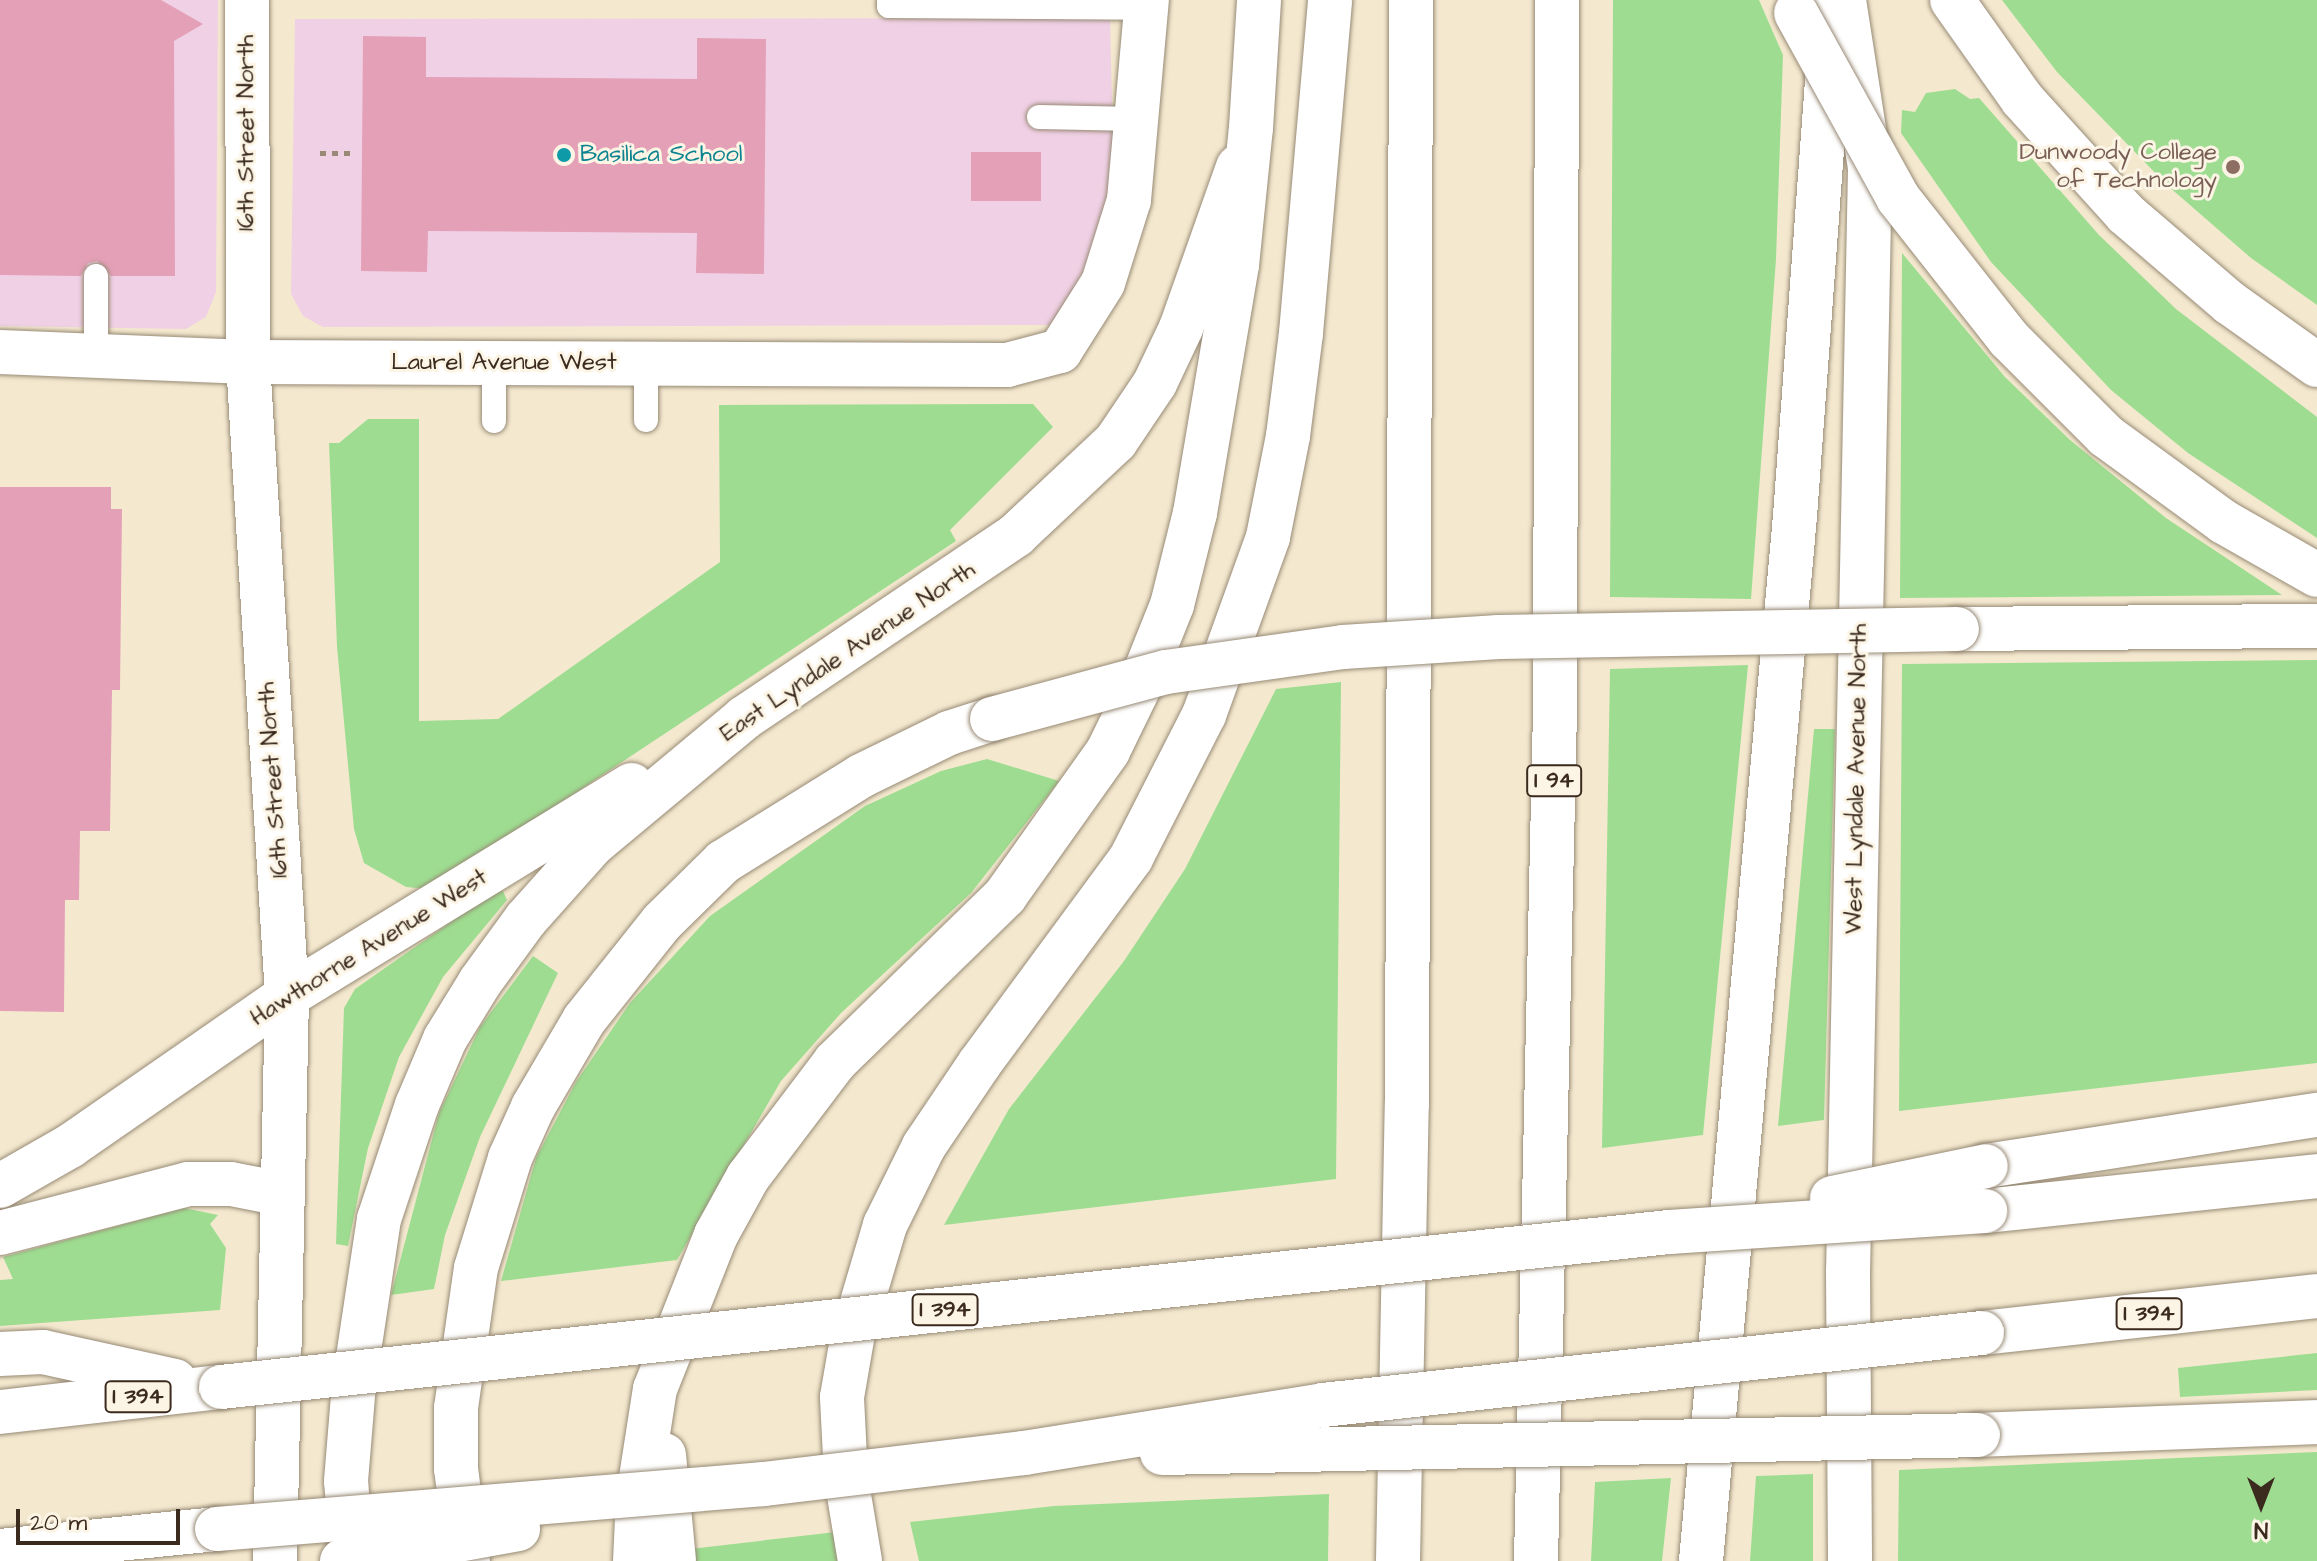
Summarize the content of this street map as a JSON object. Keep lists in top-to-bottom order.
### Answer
{
  "streets": {
    "main road": [
      "16th Street North",
      "Laurel Avenue West",
      "East Lyndale Avenue North",
      "West Lyndale Avenue North",
      "I 94",
      "Hawthorne Avenue West",
      "I 394"
    ]
  },
  "crossings": [
    ["16th Street North", "Laurel Avenue West"],
    ["16th Street North", "Hawthorne Avenue West"],
    ["East Lyndale Avenue North", "Hawthorne Avenue West"]
  ],
  "places": ["Basilica School", "Dunwoody College of Technology"],
  "scale_bar": "20 m",
  "north": "bottom"
}
